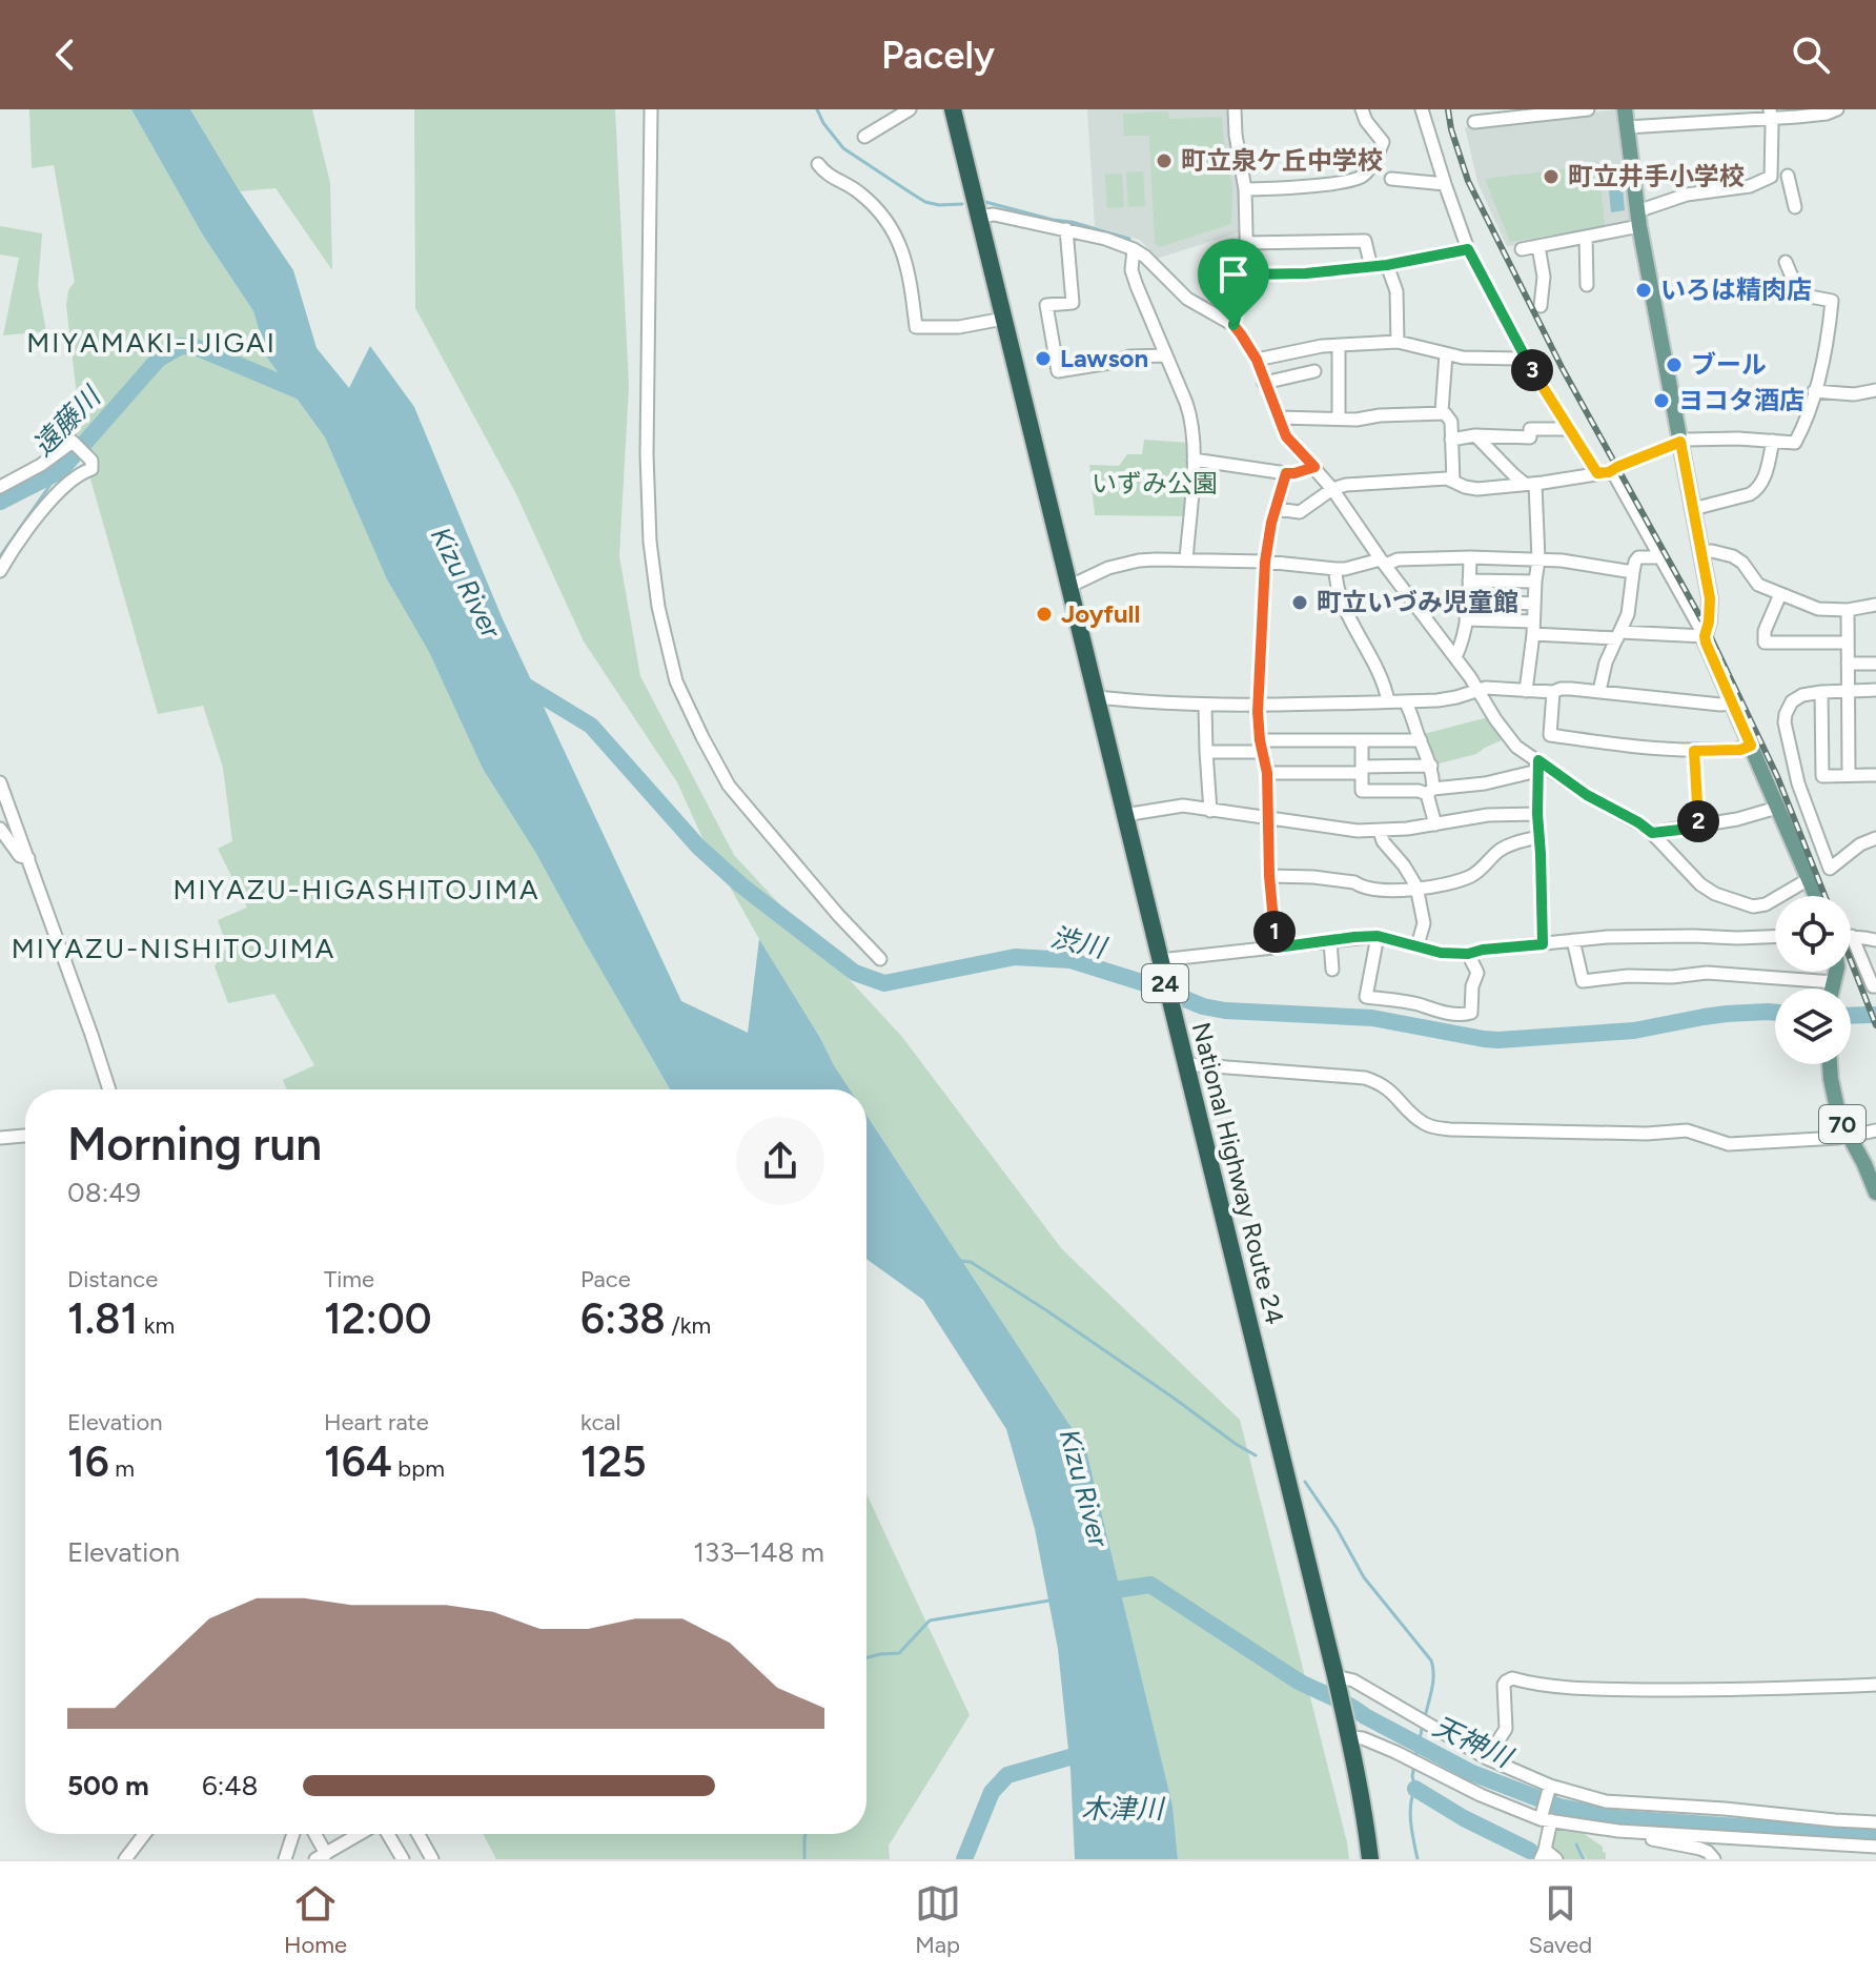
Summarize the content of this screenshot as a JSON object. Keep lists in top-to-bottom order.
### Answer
{
  "streets": {
    "highway": ["24", "National Highway Route 24"],
    "main road": ["70"]
  },
  "districts": ["MIYAMAKI-IJIGAI", "MIYAZU-HIGASHITOJIMA", "MIYAZU-NISHITOJIMA"],
  "water": [
    "遠藤川",
    "Kizu River",
    "渋川",
    "天神川",
    "木津川"
  ],
  "parks": ["いずみ公園"],
  "places": [
    "町立泉ケ丘中学校",
    "町立井手小学校",
    "いろは精肉店",
    "Lawson",
    "ブール",
    "ヨコタ酒店",
    "町立いづみ児童館",
    "Joyfull"
  ],
  "page": {
    "header": "Pacely",
    "pins": ["3", "2", "1"],
    "heading": ["Morning run", "08:49"],
    "stats": [
      ["Distance", "1.81 km"],
      ["Time", "12:00"],
      ["Pace", "6:38 /km"],
      ["Elevation", "16 m"],
      ["Heart rate", "164 bpm"],
      ["kcal", "125"]
    ],
    "chart": ["Elevation", "133–148 m"],
    "list": [
      {
        "name": "500 m",
        "note": "6:48"
      }
    ],
    "tabs": ["Home", "Map", "Saved"]
  }
}
